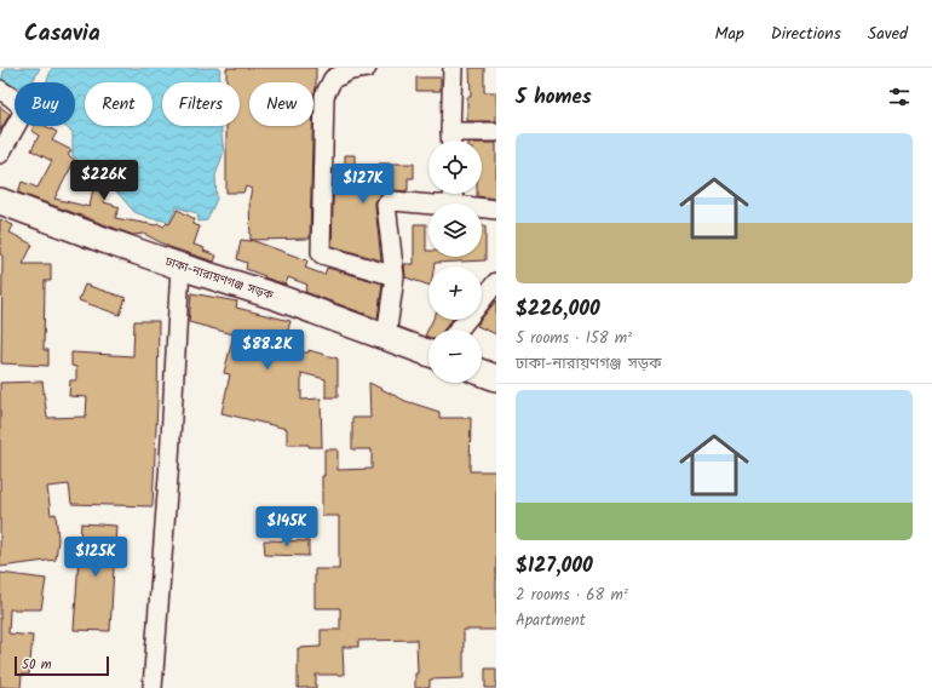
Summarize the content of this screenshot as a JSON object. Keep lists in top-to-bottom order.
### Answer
{
  "streets": {
    "highway": ["ঢাকা-নারায়ণগঞ্জ সড়ক"]
  },
  "scale_bar": "50 m",
  "page": {
    "header": "Casavia",
    "nav": ["Map", "Directions", "Saved"],
    "heading": "5 homes",
    "chip": [
      "Buy",
      "Rent",
      "Filters",
      "New"
    ],
    "list": [
      {
        "name": "$226,000",
        "note": "5 rooms · 158 m² · ঢাকা-নারায়ণগঞ্জ সড়ক"
      },
      {
        "name": "$127,000",
        "note": "2 rooms · 68 m² · Apartment"
      }
    ],
    "map_buttons": ["+", "−"],
    "price": [
      "$226K",
      "$127K",
      "$88.2K",
      "$145K",
      "$125K"
    ],
    "scale": "50 m"
  }
}
